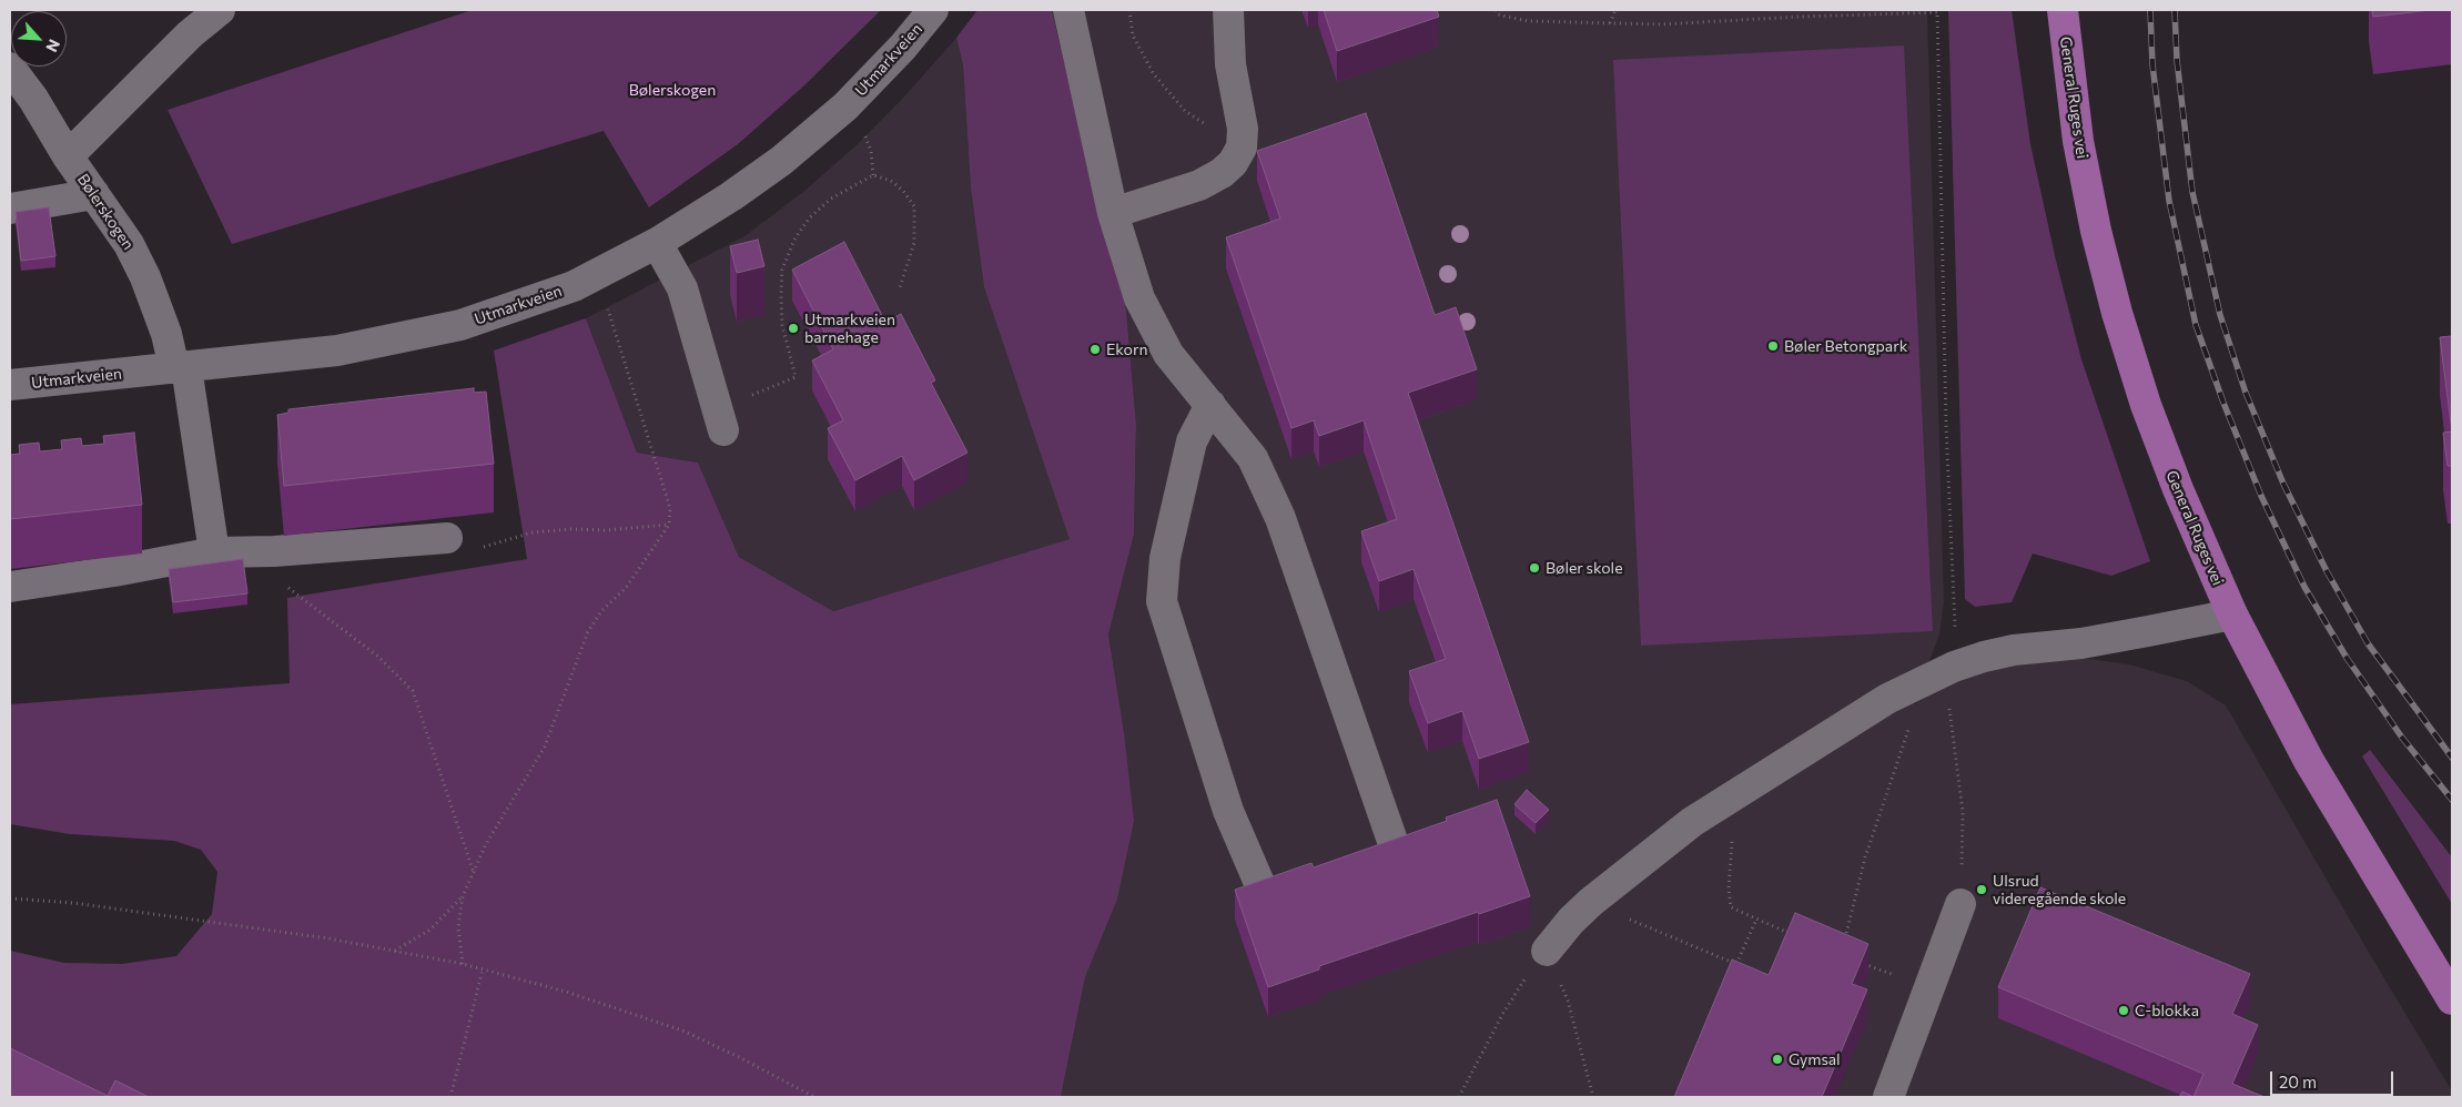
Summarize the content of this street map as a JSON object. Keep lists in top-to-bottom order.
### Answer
{
  "streets": {
    "main road": ["General Ruges vei"],
    "street": ["Utmarkveien", "Bølerskogen"]
  },
  "crossings": [
    ["Utmarkveien", "Bølerskogen"]
  ],
  "parks": ["Bølerskogen"],
  "places": [
    "Utmarkveien barnehage",
    "Bøler Betongpark",
    "Ekorn",
    "Bøler skole",
    "Ulsrud videregående skole",
    "C-blokka",
    "Gymsal"
  ],
  "scale_bar": "20 m",
  "north": "bottom right"
}
